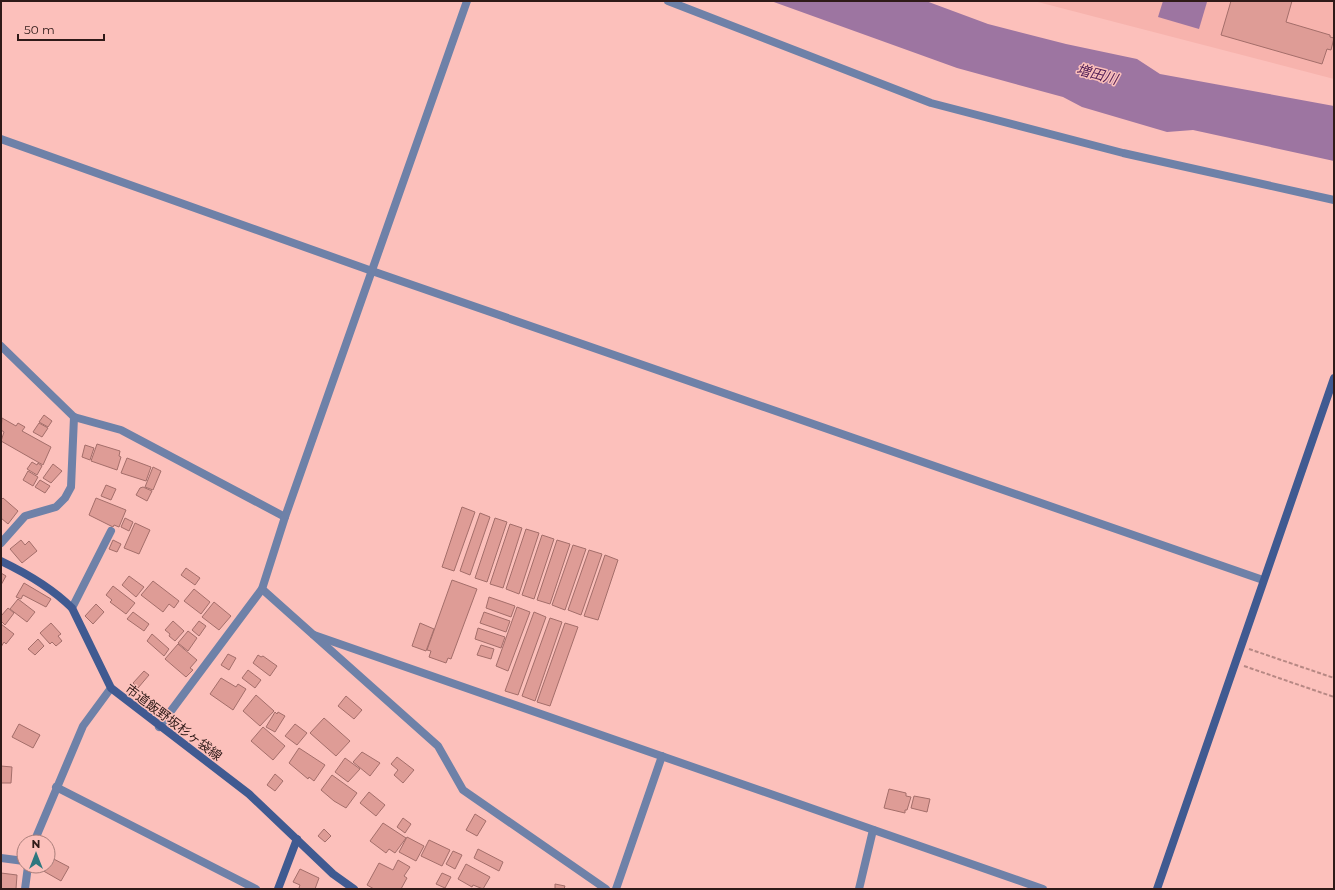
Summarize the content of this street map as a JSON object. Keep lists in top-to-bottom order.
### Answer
{
  "streets": {
    "street": ["市道飯野坂杉ヶ袋線"]
  },
  "water": ["増田川"],
  "scale_bar": "50 m",
  "north": "top"
}
